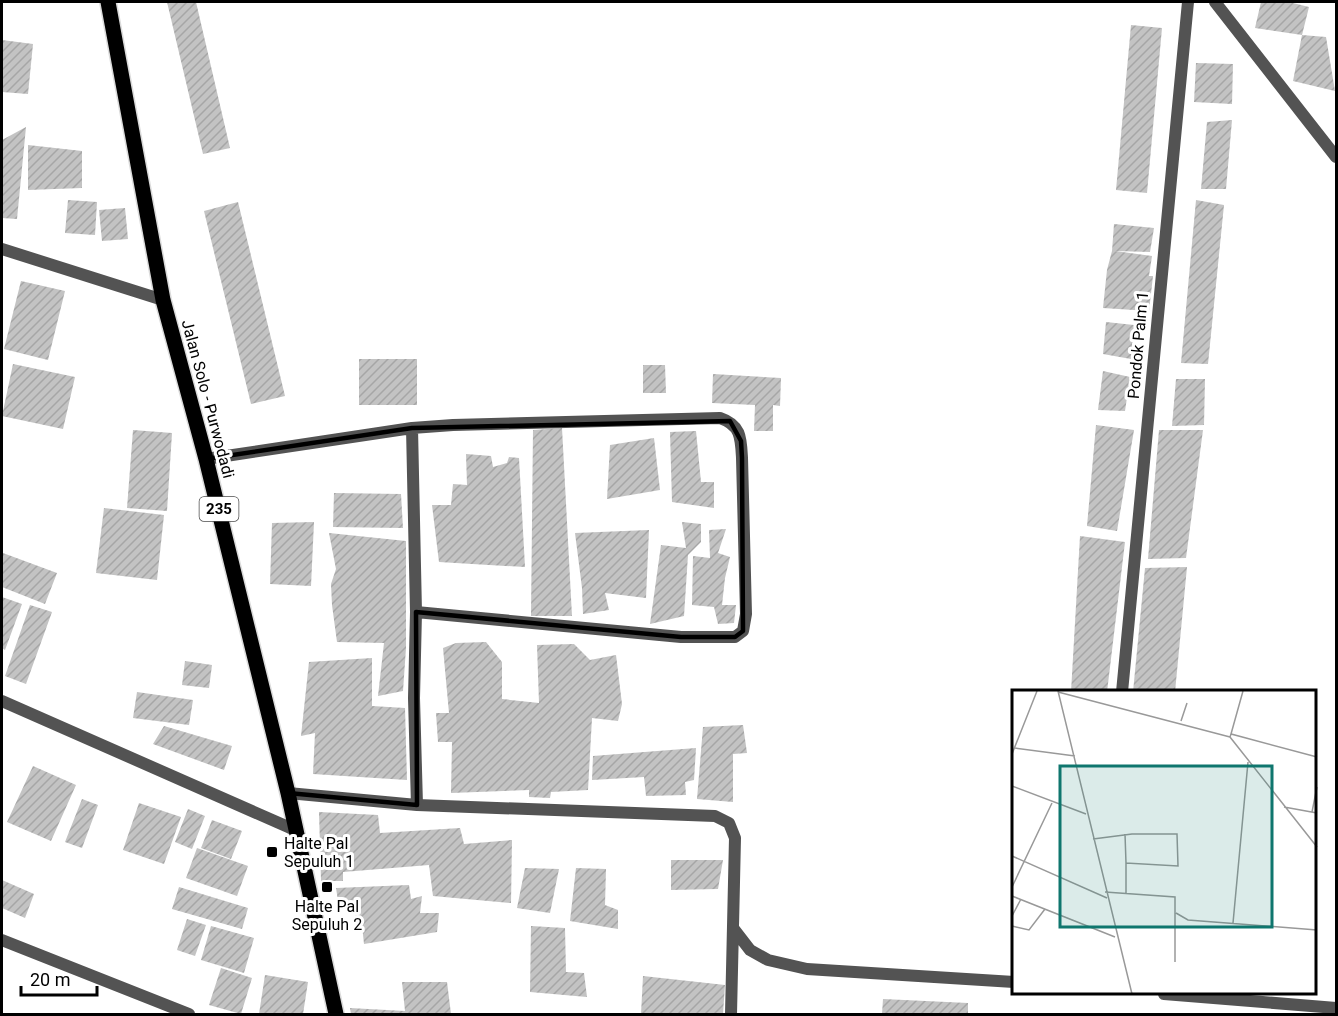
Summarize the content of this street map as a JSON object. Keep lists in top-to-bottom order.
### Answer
{
  "streets": {
    "main road": ["Jalan Solo - Purwodadi", "235"],
    "street": ["Pondok Palm 1"]
  },
  "places": {
    "transit": ["Halte Pal Sepuluh 1", "Halte Pal Sepuluh 2"]
  },
  "scale_bar": "20 m"
}
